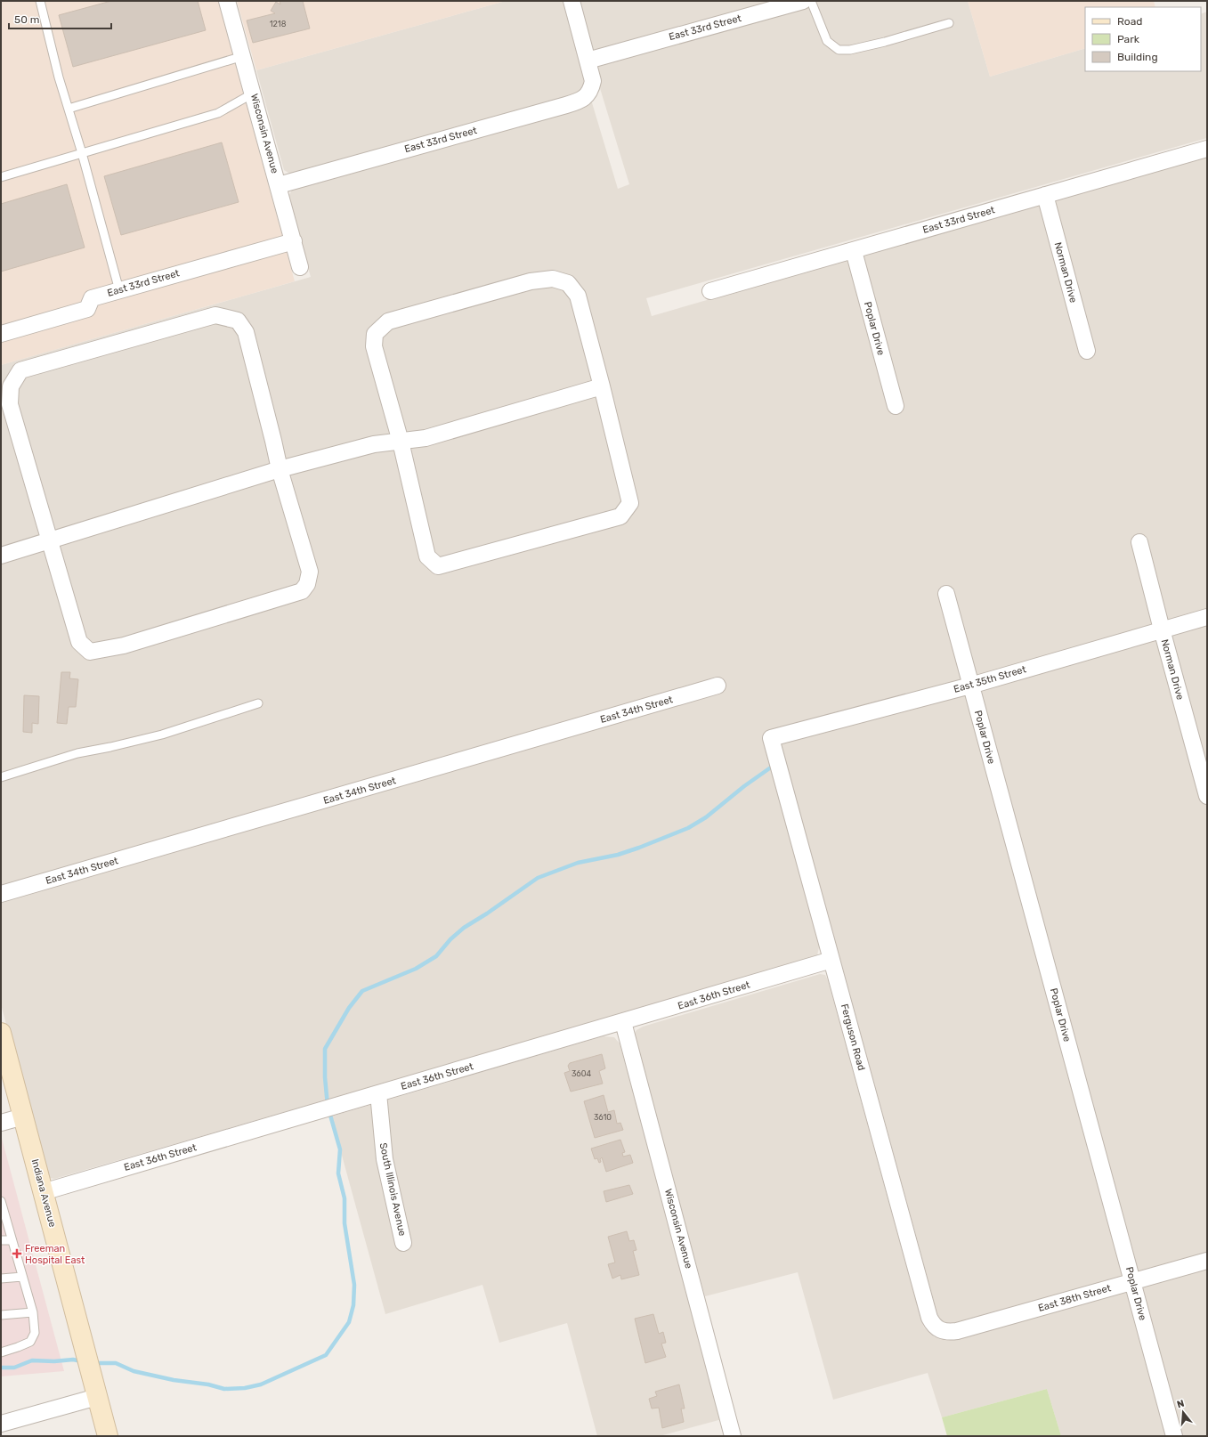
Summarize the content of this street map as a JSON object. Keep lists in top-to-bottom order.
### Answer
{
  "streets": {
    "street": [
      "East 33rd Street",
      "Wisconsin Avenue",
      "Norman Drive",
      "Poplar Drive",
      "East 35th Street",
      "East 34th Street",
      "East 36th Street",
      "Ferguson Road",
      "South Illinois Avenue",
      "Indiana Avenue",
      "East 38th Street"
    ]
  },
  "crossings": [
    ["East 33rd Street", "Wisconsin Avenue"],
    ["East 33rd Street", "Norman Drive"],
    ["East 33rd Street", "Poplar Drive"],
    ["Wisconsin Avenue", "East 36th Street"],
    ["Norman Drive", "East 35th Street"],
    ["Poplar Drive", "East 35th Street"],
    ["Poplar Drive", "East 38th Street"],
    ["East 35th Street", "Ferguson Road"],
    ["East 36th Street", "Ferguson Road"],
    ["East 36th Street", "South Illinois Avenue"],
    ["East 36th Street", "Indiana Avenue"],
    ["Ferguson Road", "East 38th Street"]
  ],
  "places": {
    "health": ["Freeman Hospital East"]
  },
  "house_numbers": ["1218", "3604", "3610"],
  "legend": ["Road", "Park", "Building"],
  "scale_bar": "50 m",
  "north": "top"
}
